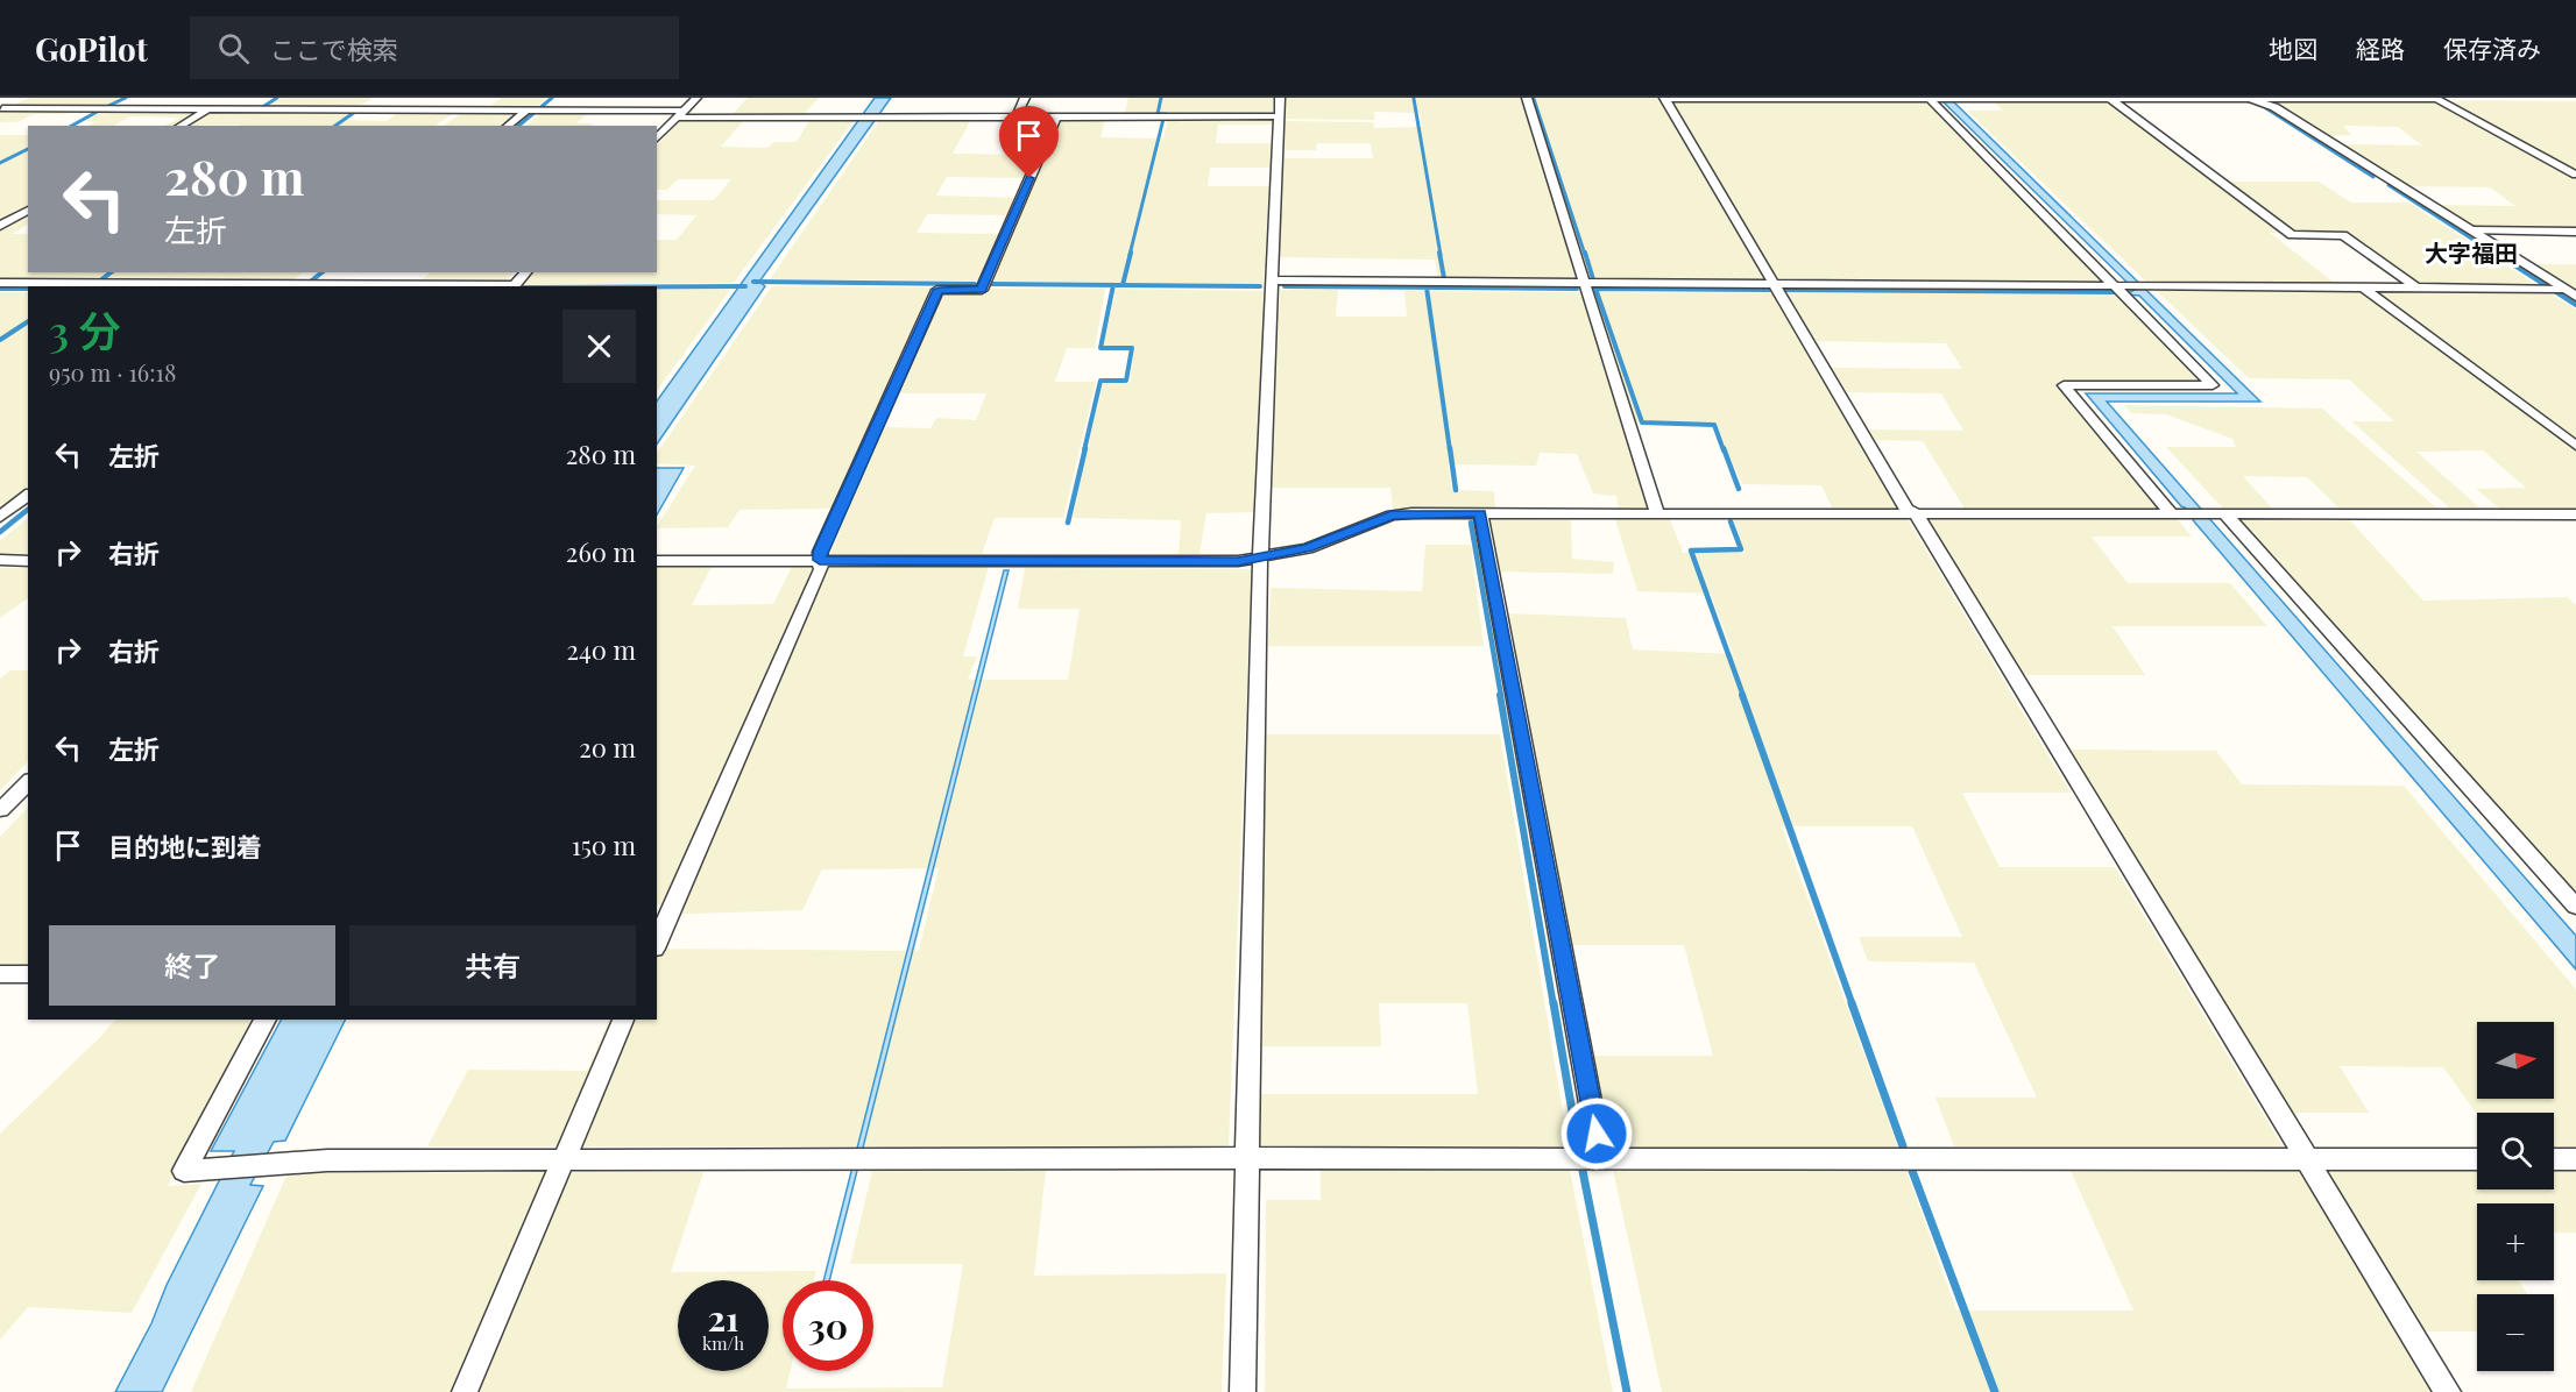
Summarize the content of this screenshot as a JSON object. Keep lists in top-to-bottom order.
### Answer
{
  "districts": ["大字福田"],
  "north": "right",
  "page": {
    "header": "GoPilot",
    "search": "ここで検索",
    "nav": ["地図", "経路", "保存済み"],
    "turn": ["280 m", "左折"],
    "heading": ["3 分", "950 m · 16:18"],
    "list": [
      {
        "name": "左折",
        "value": "280 m"
      },
      {
        "name": "右折",
        "value": "260 m"
      },
      {
        "name": "右折",
        "value": "240 m"
      },
      {
        "name": "左折",
        "value": "20 m"
      },
      {
        "name": "目的地に到着",
        "value": "150 m"
      }
    ],
    "buttons": ["終了", "共有"],
    "map_buttons": ["+", "−"],
    "speed": "21 km/h",
    "limit": "30"
  }
}
